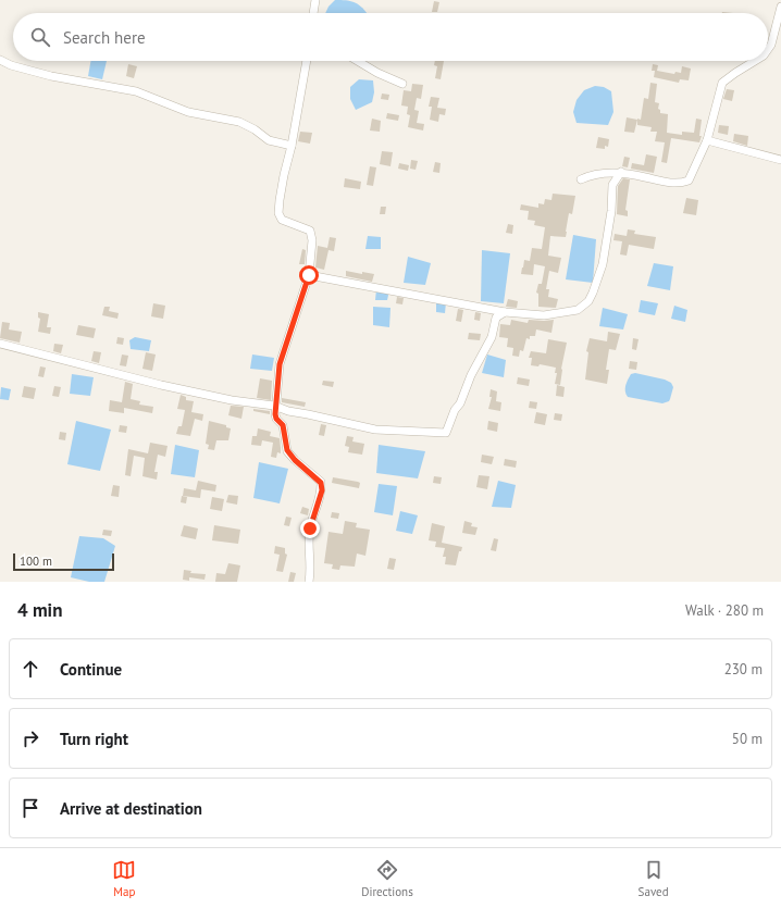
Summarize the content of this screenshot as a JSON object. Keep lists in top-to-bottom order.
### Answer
{
  "scale_bar": "100 m",
  "page": {
    "search": "Search here",
    "scale": "100 m",
    "heading": ["4 min", "Walk · 280 m"],
    "list": [
      ["Continue", "230 m"],
      ["Turn right", "50 m"],
      "Arrive at destination"
    ],
    "nav": ["Map", "Directions", "Saved"]
  }
}
